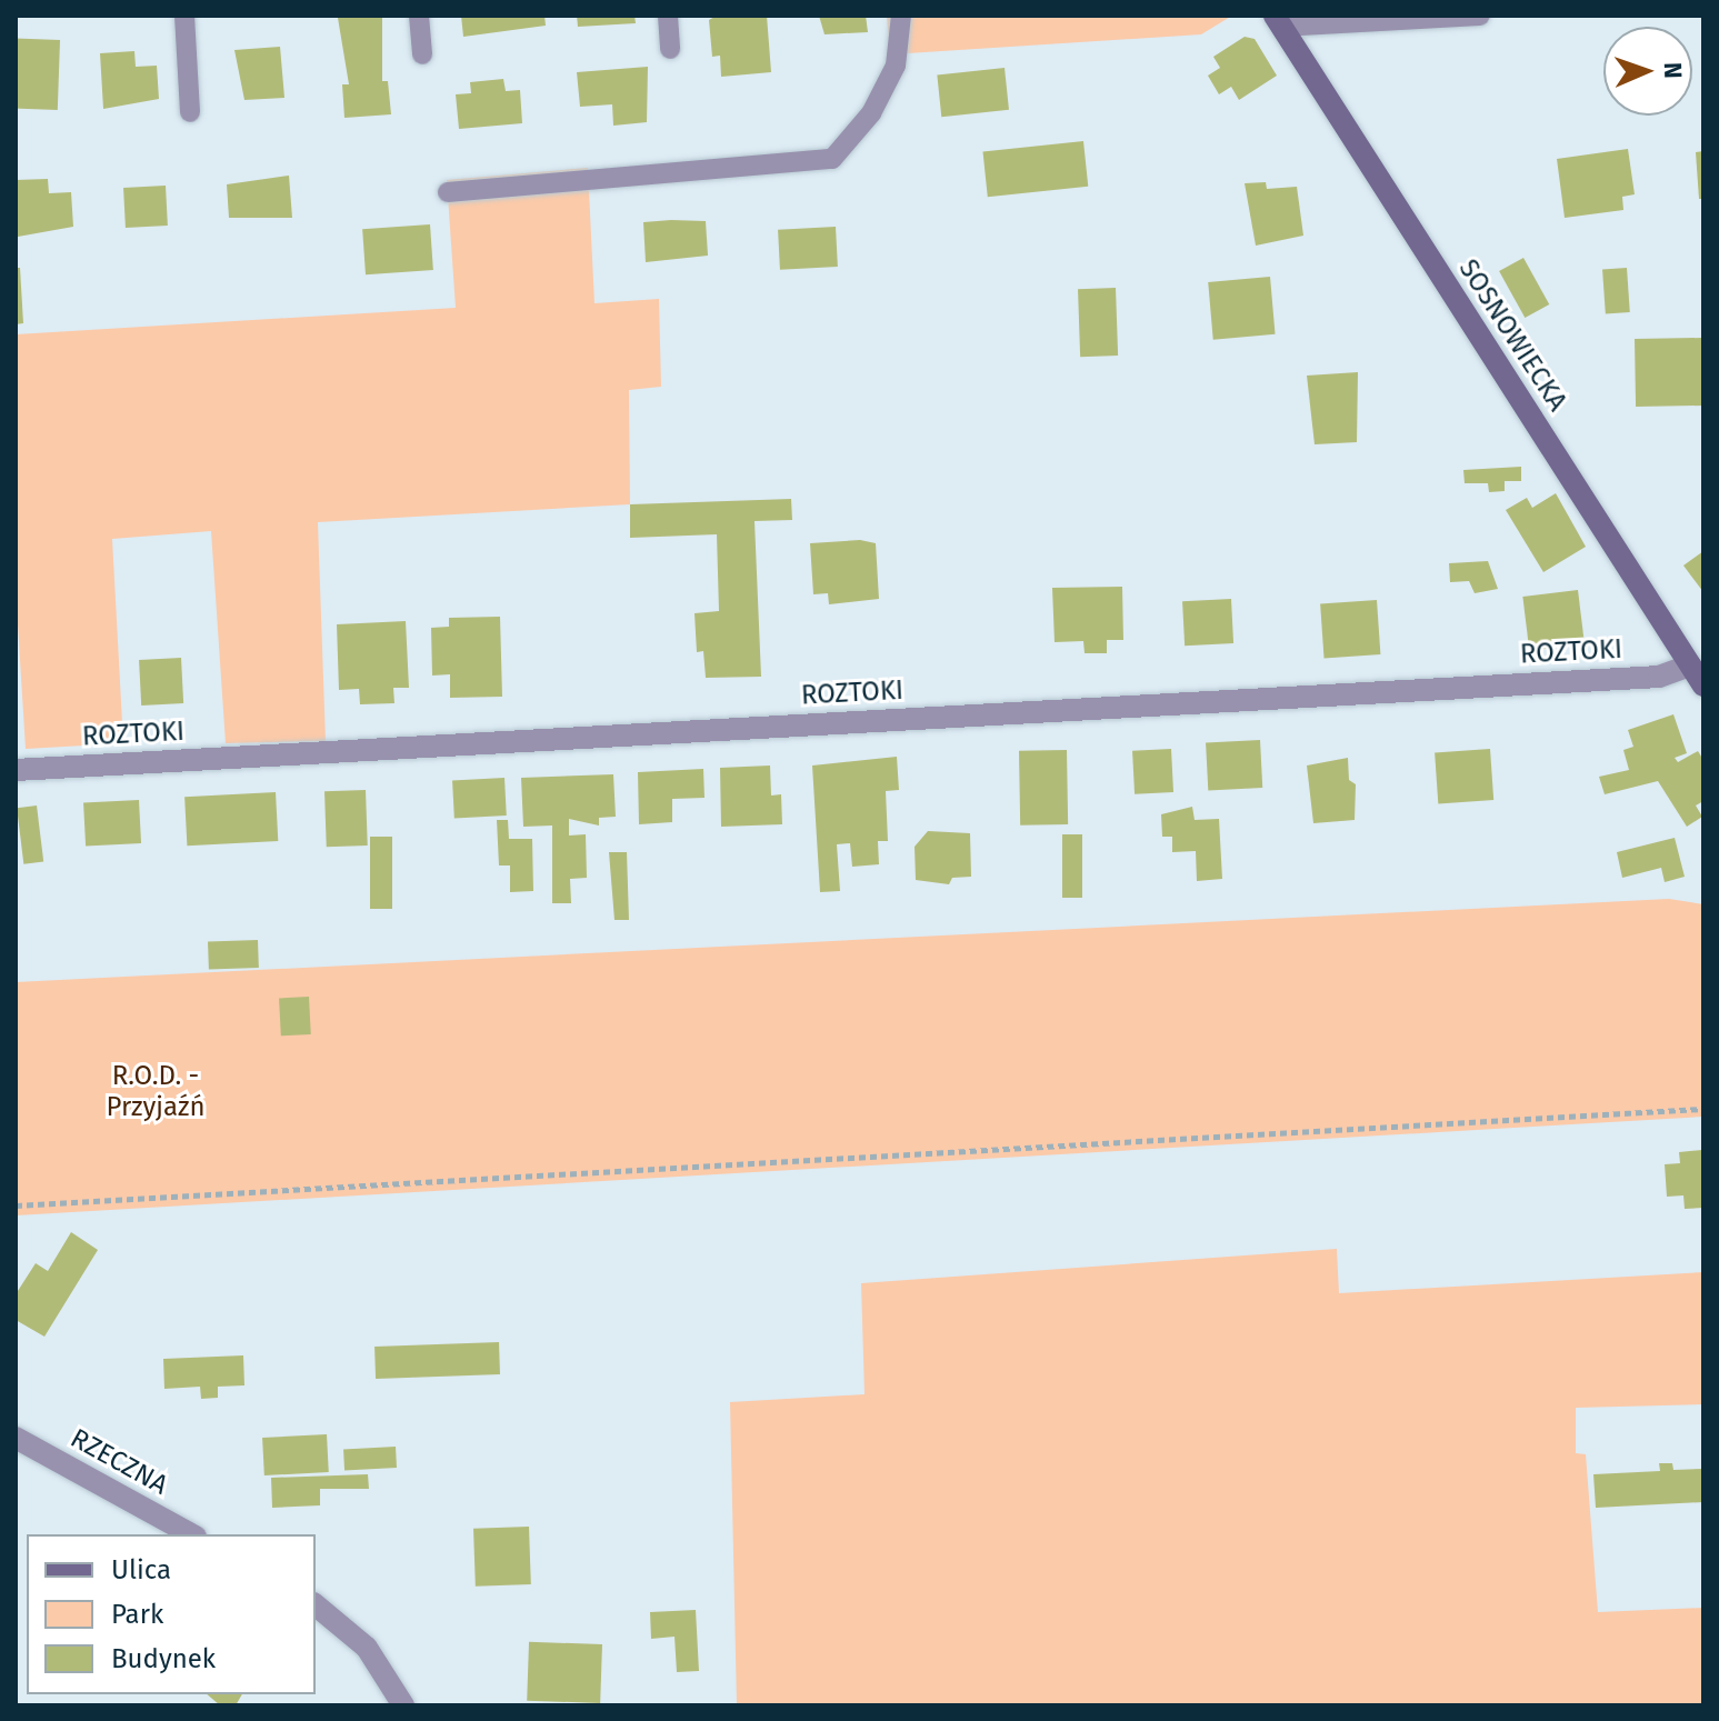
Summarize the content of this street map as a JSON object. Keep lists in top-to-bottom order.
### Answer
{
  "streets": {
    "street": ["SOSNOWIECKA", "ROZTOKI", "RZECZNA"]
  },
  "crossings": [
    ["SOSNOWIECKA", "ROZTOKI"]
  ],
  "parks": ["R.O.D. - Przyjaźń"],
  "legend": ["Ulica", "Park", "Budynek"],
  "north": "right"
}
